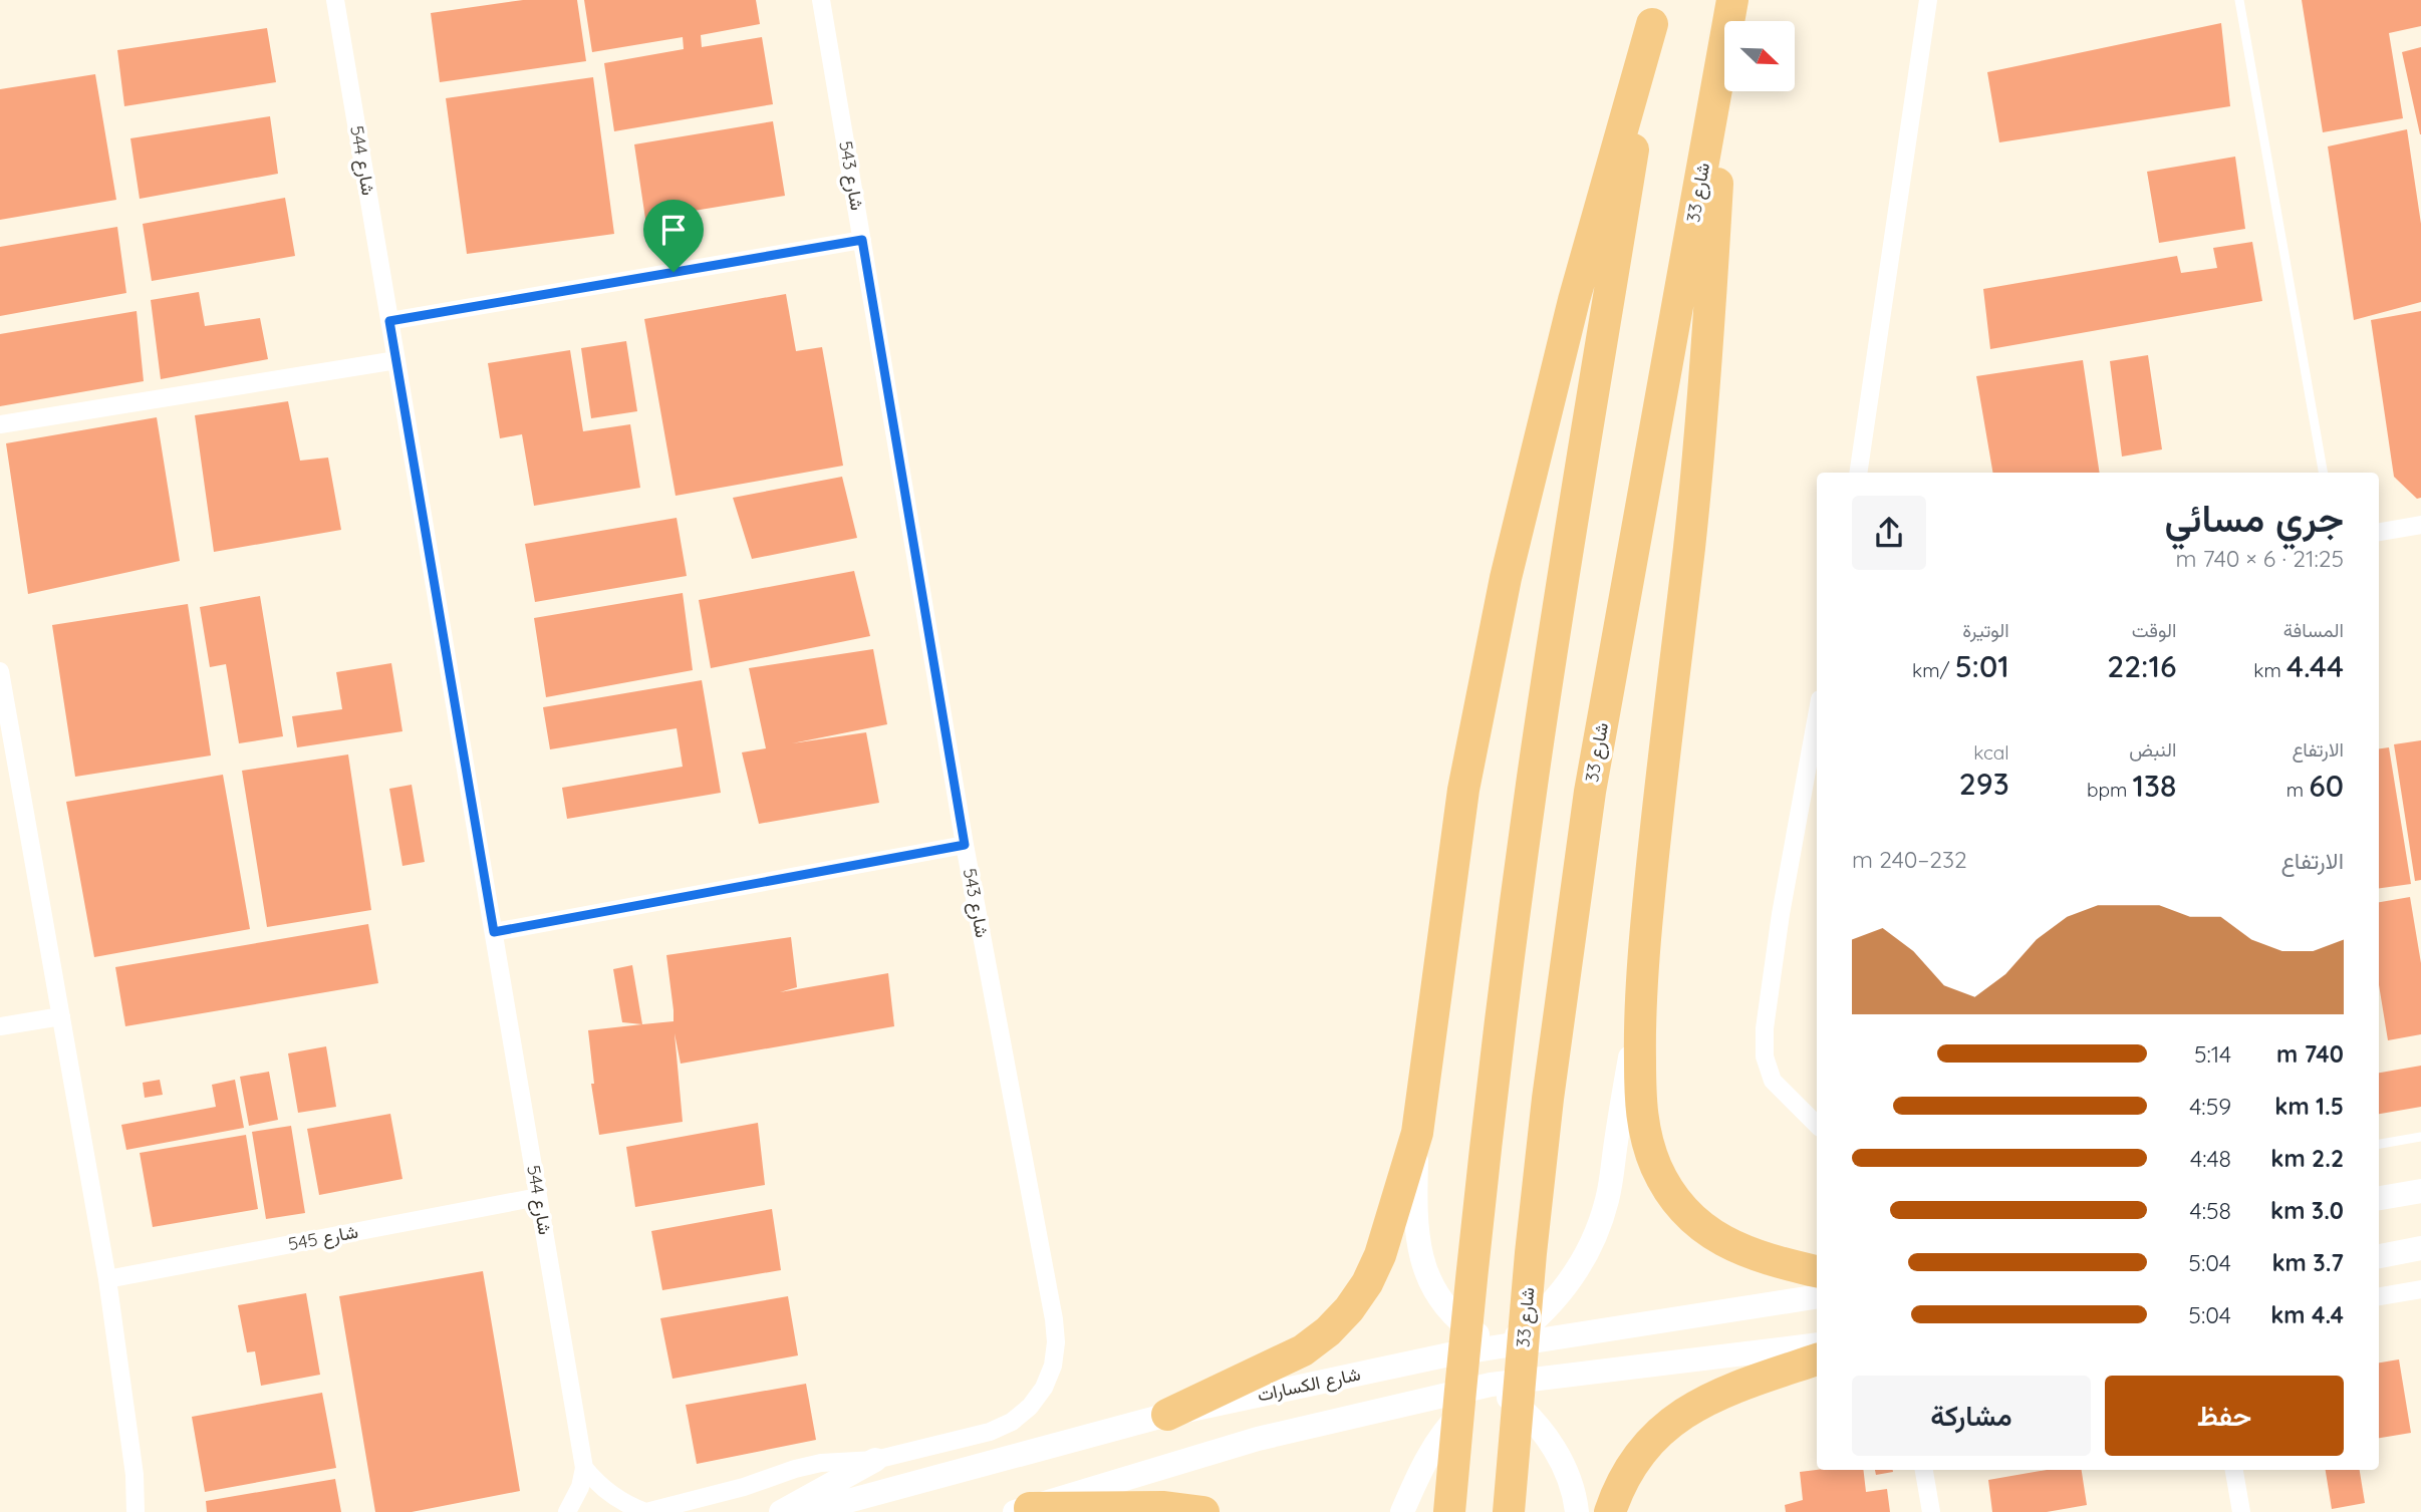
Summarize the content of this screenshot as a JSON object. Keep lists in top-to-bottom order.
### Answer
{
  "streets": {
    "highway": ["شارع 33"],
    "street": [
      "شارع 544",
      "شارع 543",
      "شارع 545",
      "شارع الكسارات"
    ]
  },
  "crossings": [
    ["شارع 544", "شارع 545"]
  ],
  "north": "bottom right",
  "page": {
    "heading": ["جري مسائي", "21:25 · 6 × 740 m"],
    "stats": [
      ["المسافة", "4.44 km"],
      ["الوقت", "22:16"],
      ["الوتيرة", "5:01 /km"],
      ["الارتفاع", "60 m"],
      ["النبض", "138 bpm"],
      ["kcal", "293"]
    ],
    "chart": ["الارتفاع", "232–240 m"],
    "list": [
      {
        "name": "740 m",
        "note": "5:14"
      },
      {
        "name": "1.5 km",
        "note": "4:59"
      },
      {
        "name": "2.2 km",
        "note": "4:48"
      },
      {
        "name": "3.0 km",
        "note": "4:58"
      },
      {
        "name": "3.7 km",
        "note": "5:04"
      },
      {
        "name": "4.4 km",
        "note": "5:04"
      }
    ],
    "buttons": ["حفظ", "مشاركة"]
  }
}
